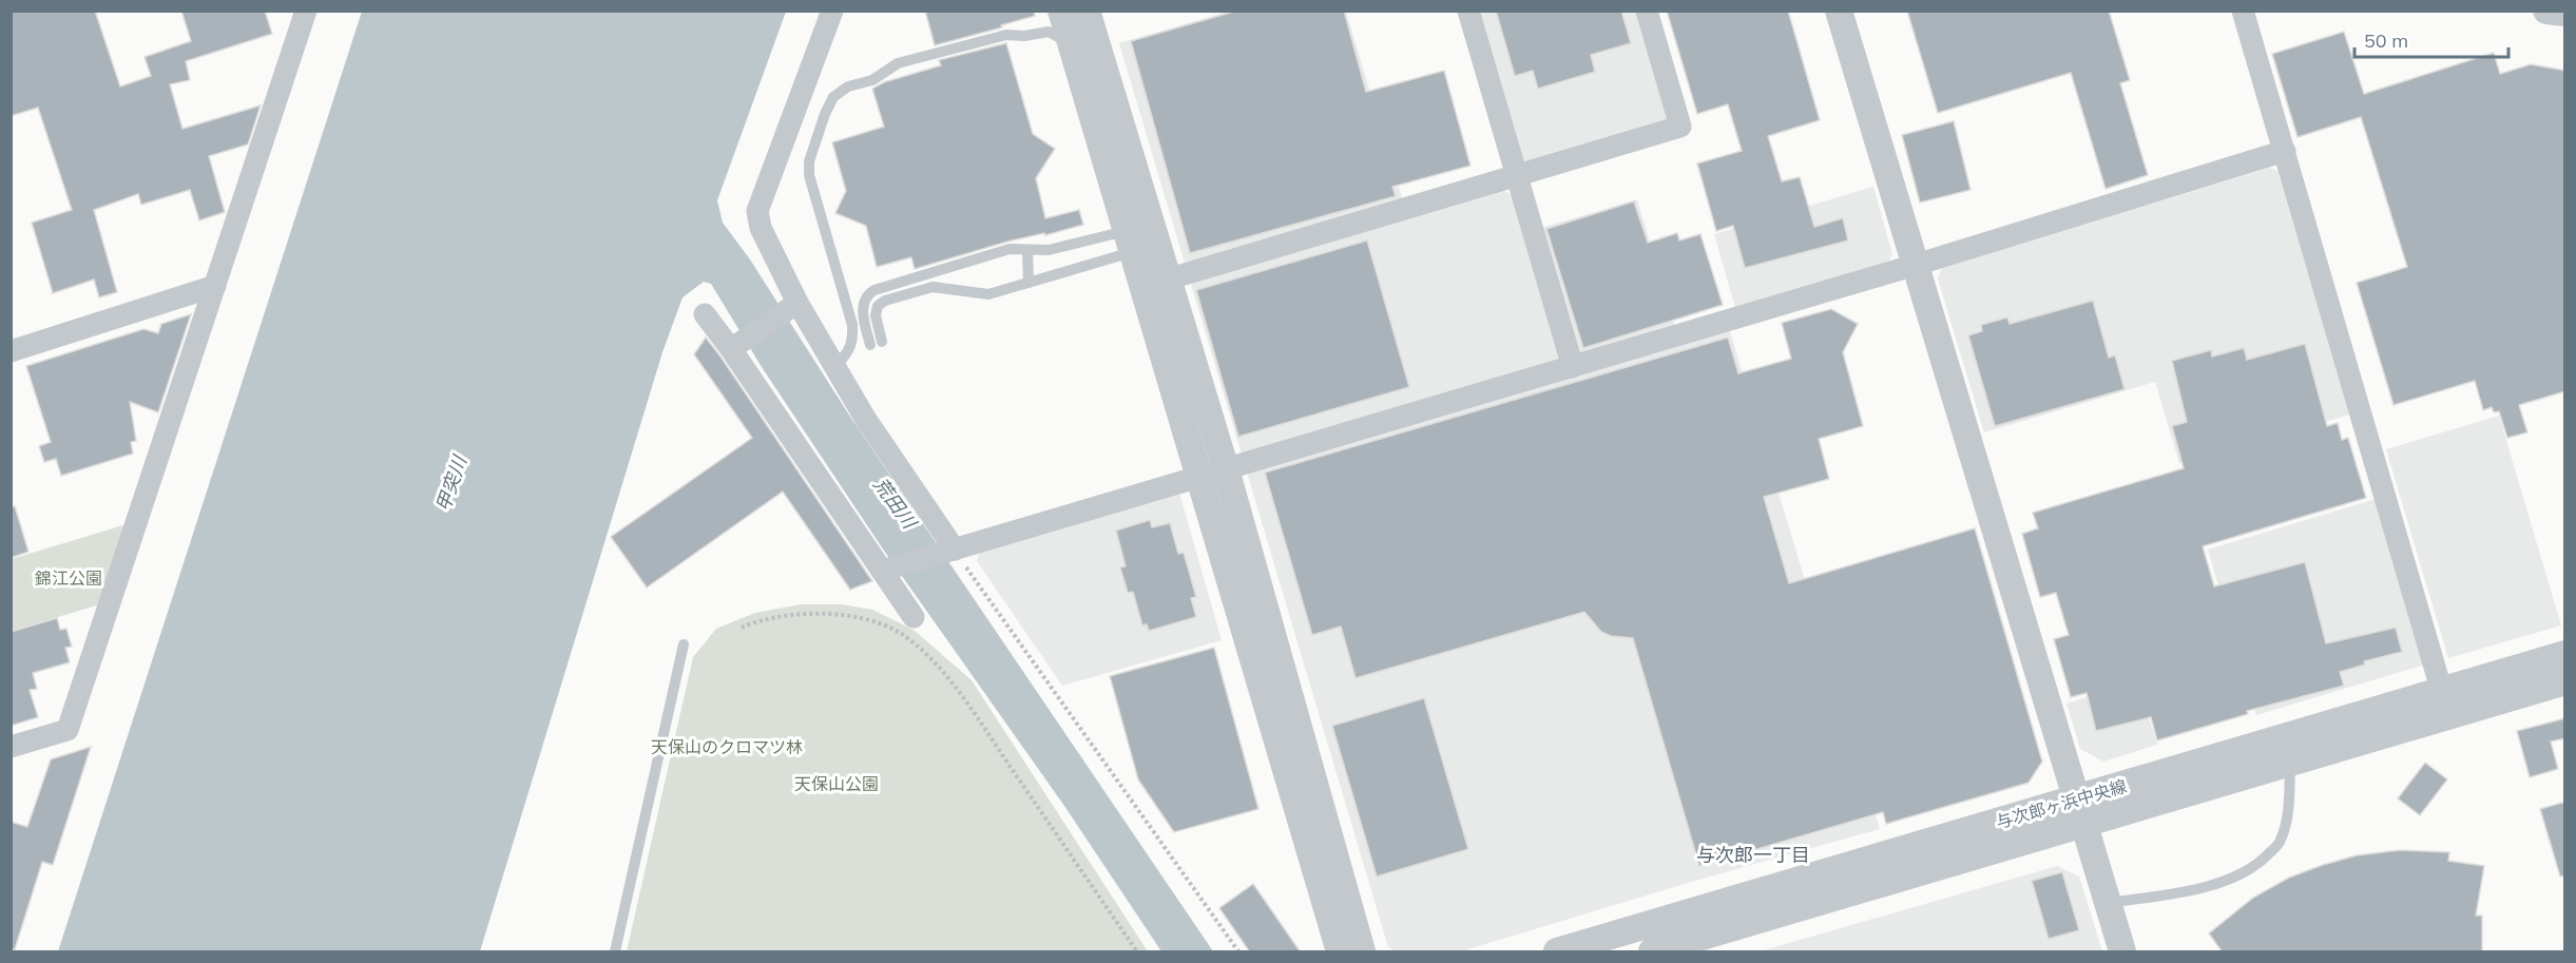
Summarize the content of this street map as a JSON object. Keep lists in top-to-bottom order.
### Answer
{
  "streets": {
    "street": ["与次郎ヶ浜中央線"]
  },
  "districts": ["与次郎一丁目"],
  "water": ["甲突川", "荒田川"],
  "parks": ["錦江公園", "天保山のクロマツ林", "天保山公園"],
  "scale_bar": "50 m"
}
